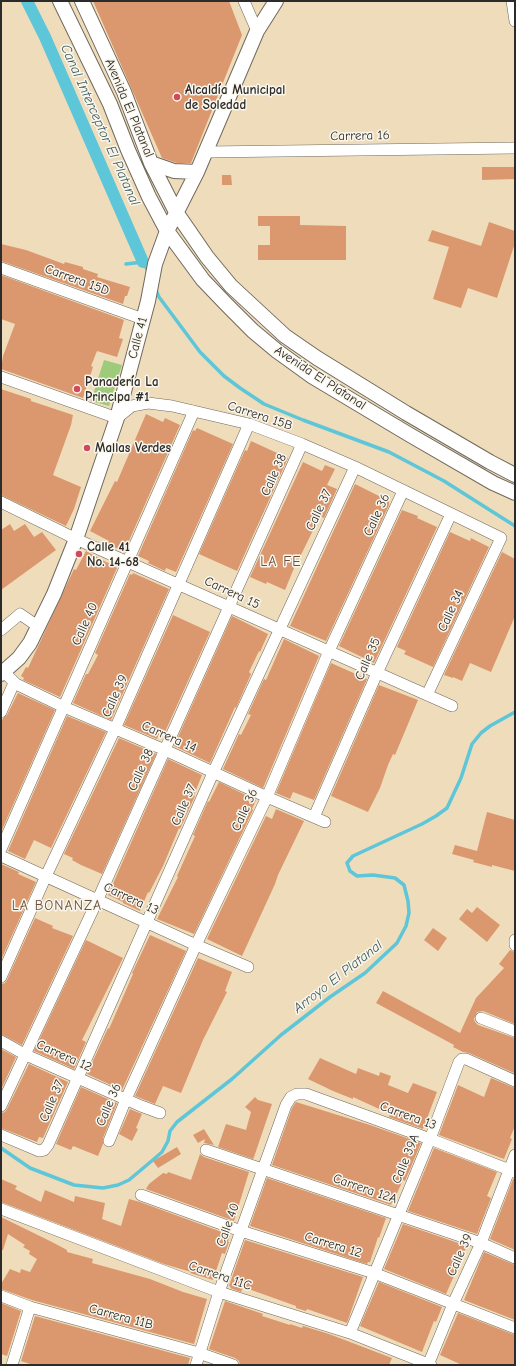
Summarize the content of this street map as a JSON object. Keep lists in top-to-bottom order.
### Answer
{
  "streets": {
    "main road": ["Avenida El Platanal", "Calle 41"],
    "street": [
      "Carrera 16",
      "Carrera 15D",
      "Carrera 15B",
      "Calle 38",
      "Calle 37",
      "Calle 36",
      "Carrera 15",
      "Calle 34",
      "Calle 40",
      "Calle 35",
      "Calle 39",
      "Carrera 14",
      "Carrera 13",
      "Carrera 12",
      "Calle 39A",
      "Carrera 12A",
      "Carrera 11C",
      "Carrera 11B"
    ]
  },
  "crossings": [
    ["Avenida El Platanal", "Calle 41"],
    ["Carrera 16", "Calle 41"],
    ["Carrera 15D", "Calle 41"],
    ["Calle 41", "Carrera 15B"],
    ["Calle 41", "Carrera 15"],
    ["Calle 41", "Carrera 14"],
    ["Carrera 15B", "Calle 38"],
    ["Carrera 15B", "Calle 37"],
    ["Carrera 15B", "Calle 36"],
    ["Carrera 15B", "Calle 34"],
    ["Carrera 15B", "Calle 40"],
    ["Carrera 15B", "Calle 35"],
    ["Carrera 15B", "Calle 39"],
    ["Calle 38", "Carrera 15"],
    ["Calle 38", "Carrera 14"],
    ["Calle 38", "Carrera 13"],
    ["Calle 38", "Carrera 12"],
    ["Calle 37", "Carrera 15"],
    ["Calle 37", "Carrera 14"],
    ["Calle 37", "Carrera 13"],
    ["Calle 37", "Carrera 12"],
    ["Calle 36", "Carrera 15"],
    ["Calle 36", "Carrera 14"],
    ["Calle 36", "Carrera 13"],
    ["Calle 36", "Carrera 12"],
    ["Carrera 15", "Calle 34"],
    ["Carrera 15", "Calle 40"],
    ["Carrera 15", "Calle 35"],
    ["Carrera 15", "Calle 39"],
    ["Calle 40", "Carrera 14"],
    ["Calle 40", "Carrera 13"],
    ["Calle 40", "Carrera 12"],
    ["Calle 40", "Carrera 12A"],
    ["Calle 40", "Carrera 11C"],
    ["Calle 40", "Carrera 11B"],
    ["Calle 35", "Carrera 14"],
    ["Calle 39", "Carrera 14"],
    ["Calle 39", "Carrera 13"],
    ["Calle 39", "Carrera 12"],
    ["Calle 39", "Carrera 12A"],
    ["Calle 39", "Carrera 11C"],
    ["Carrera 13", "Calle 39A"],
    ["Carrera 12", "Calle 39A"],
    ["Calle 39A", "Carrera 12A"],
    ["Calle 39A", "Carrera 11C"]
  ],
  "districts": ["LA FE", "LA BONANZA"],
  "water": ["Canal Interceptor El Platanal", "Arroyo El Platanal"],
  "places": [
    "Alcaldía Municipal de Soledad",
    "Panadería La Principa #1",
    "Mallas Verdes",
    "Calle 41 No. 14-68"
  ]
}
